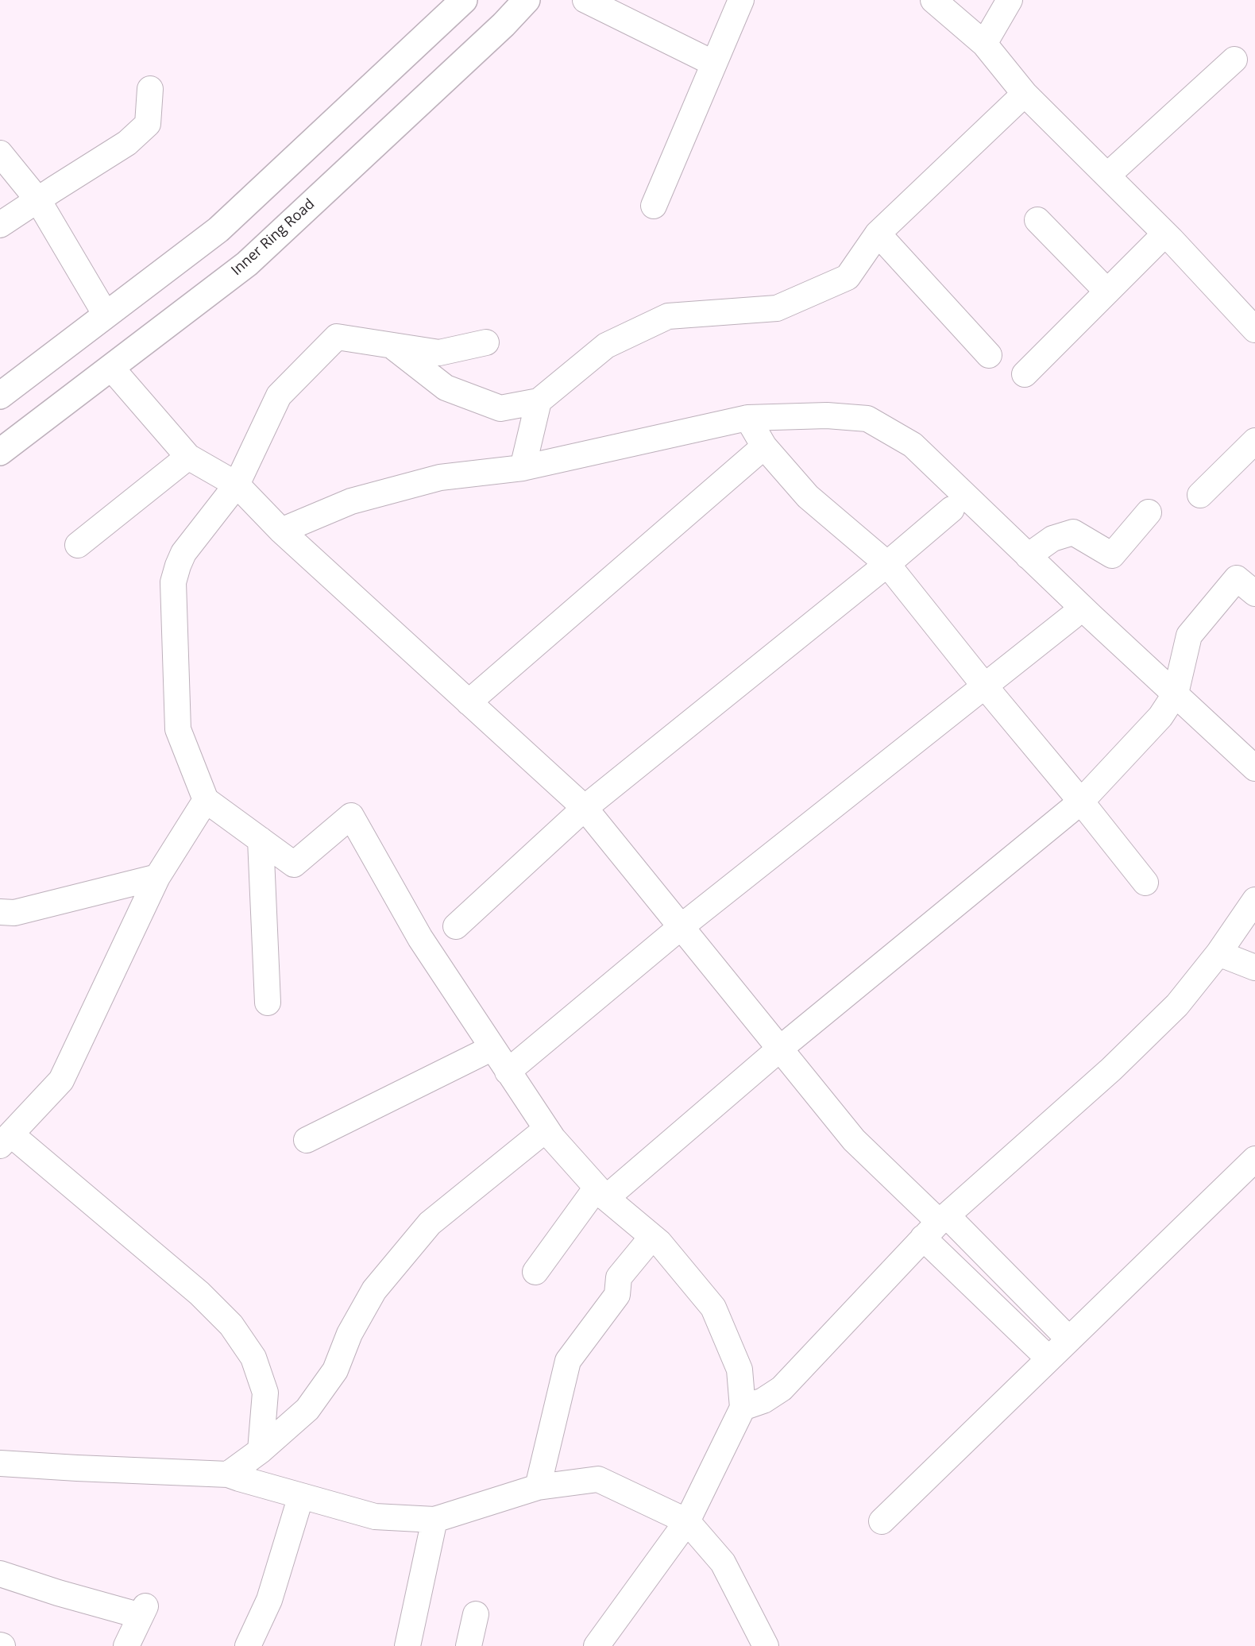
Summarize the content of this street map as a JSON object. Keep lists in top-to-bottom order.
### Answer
{
  "streets": {
    "main road": ["Inner Ring Road"]
  }
}
